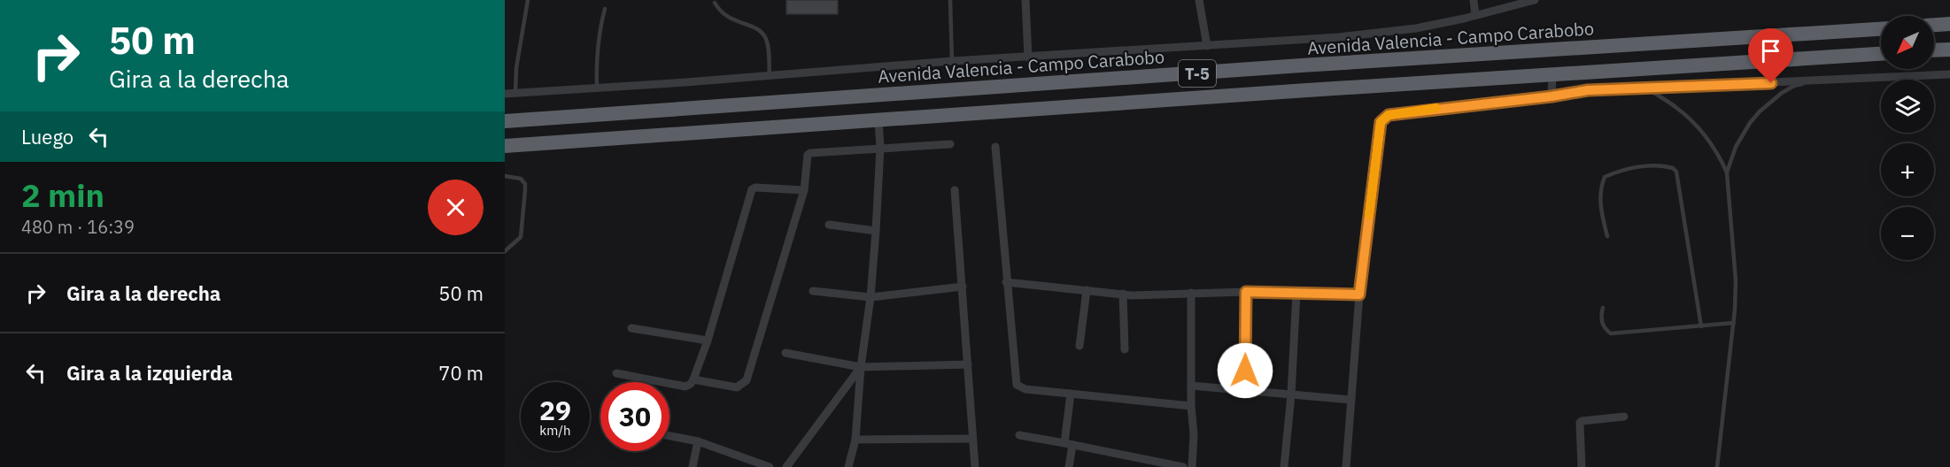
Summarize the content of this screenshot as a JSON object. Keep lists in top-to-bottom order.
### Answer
{
  "streets": {
    "highway": ["Avenida Valencia - Campo Carabobo", "T-5"]
  },
  "north": "bottom left",
  "page": {
    "turn": ["50 m", "Gira a la derecha"],
    "map_buttons": ["+", "−"],
    "then": "Luego",
    "heading": ["2 min", "480 m · 16:39"],
    "list": [
      {
        "name": "Gira a la derecha",
        "value": "50 m"
      },
      {
        "name": "Gira a la izquierda",
        "value": "70 m"
      }
    ],
    "speed": "29 km/h",
    "limit": "30"
  }
}
